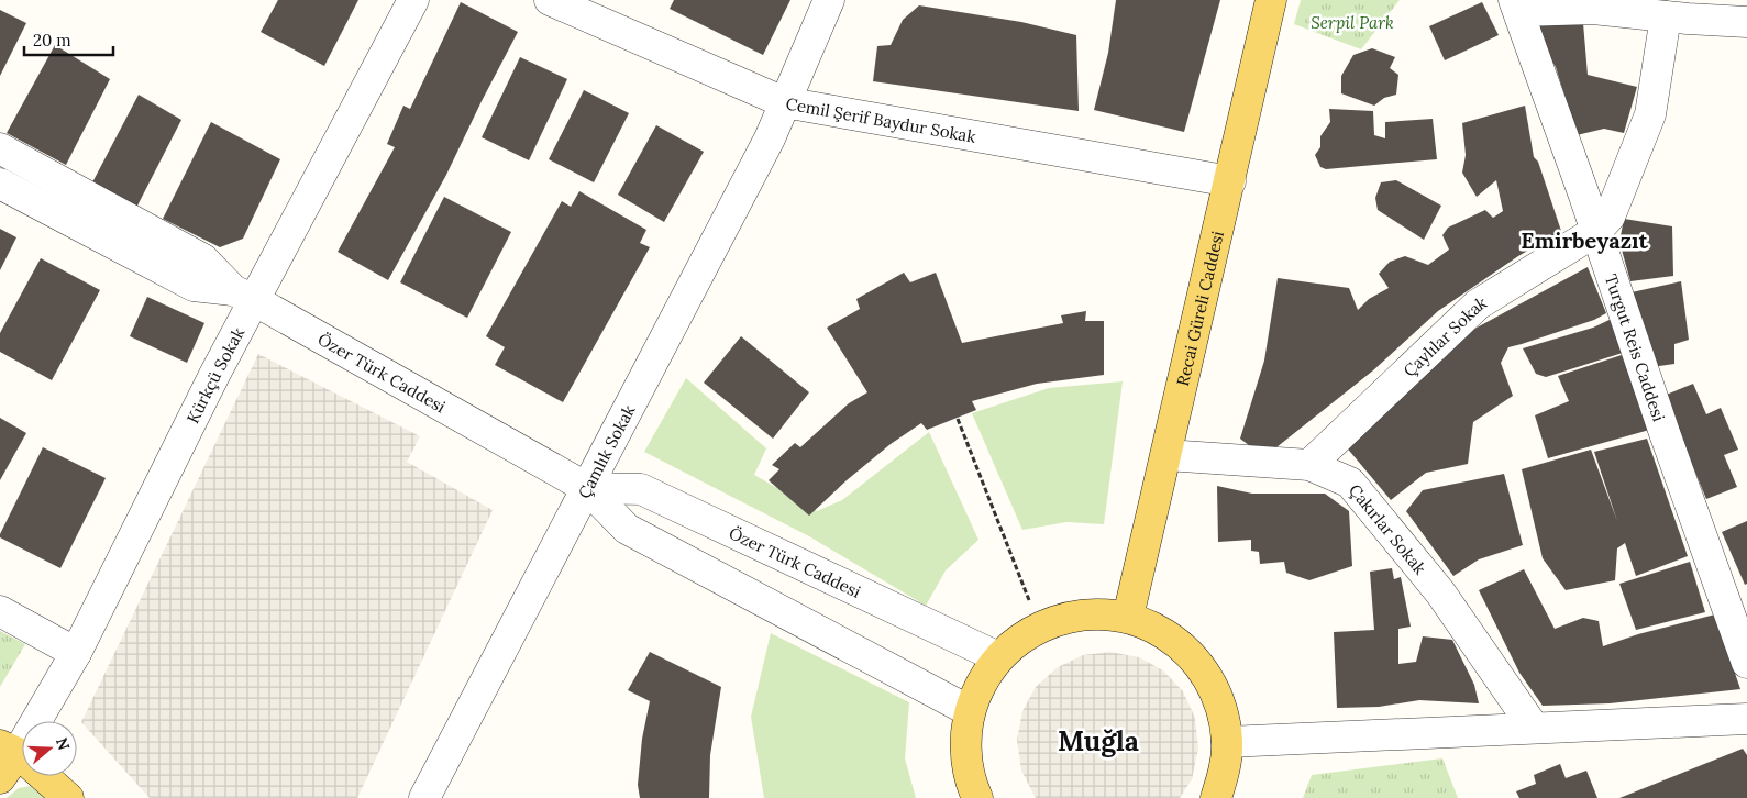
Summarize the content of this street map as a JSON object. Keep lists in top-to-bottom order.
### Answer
{
  "streets": {
    "main road": ["Recai Güreli Caddesi"],
    "street": [
      "Cemil Şerif Baydur Sokak",
      "Çaylılar Sokak",
      "Turgut Reis Caddesi",
      "Özer Türk Caddesi",
      "Kürkçü Sokak",
      "Çamlık Sokak",
      "Çakırlar Sokak"
    ]
  },
  "crossings": [
    ["Cemil Şerif Baydur Sokak", "Recai Güreli Caddesi"],
    ["Cemil Şerif Baydur Sokak", "Çamlık Sokak"],
    ["Recai Güreli Caddesi", "Çakırlar Sokak"],
    ["Çaylılar Sokak", "Turgut Reis Caddesi"],
    ["Çaylılar Sokak", "Çakırlar Sokak"],
    ["Özer Türk Caddesi", "Kürkçü Sokak"],
    ["Özer Türk Caddesi", "Çamlık Sokak"]
  ],
  "districts": ["Emirbeyazıt", "Muğla"],
  "parks": ["Serpil Park"],
  "scale_bar": "20 m",
  "north": "right"
}
